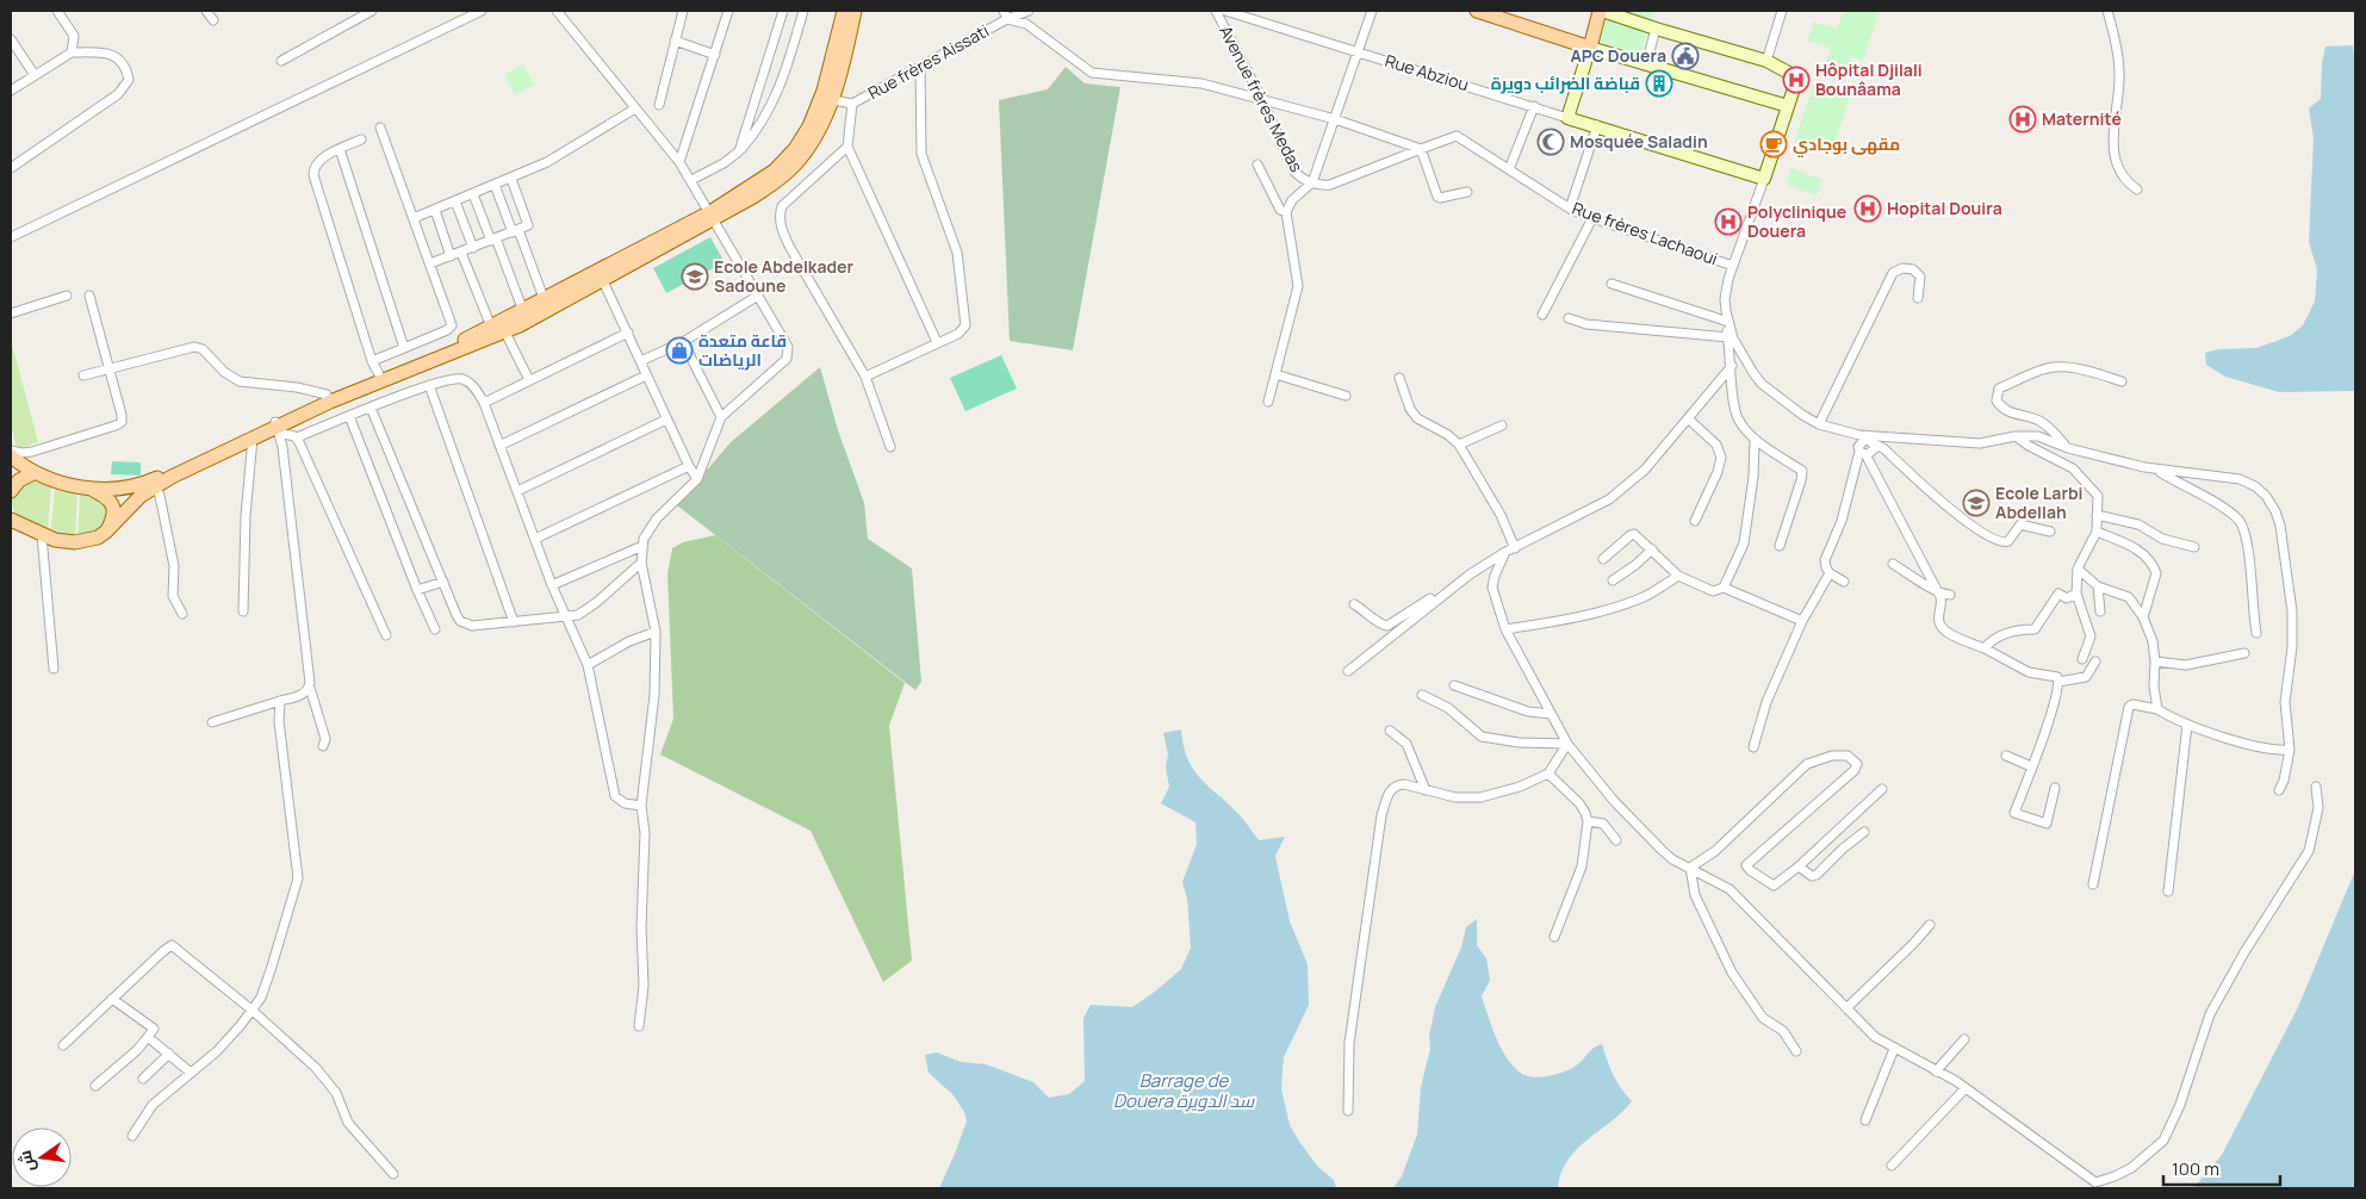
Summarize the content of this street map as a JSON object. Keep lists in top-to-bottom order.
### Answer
{
  "streets": {
    "street": [
      "Rue frères Aissati",
      "Rue Abziou",
      "Avenue frères Medas",
      "Rue frères Lachaoui"
    ]
  },
  "crossings": [
    ["Rue frères Aissati", "Avenue frères Medas"]
  ],
  "water": ["Barrage de Douera سد الدويرة"],
  "places": {
    "public building": ["APC Douera"],
    "hospital": [
      "Hôpital Djilali Bounâama",
      "Maternité",
      "Hopital Douira",
      "Polyclinique Douera"
    ],
    "building": ["قباضة الضرائب دويرة"],
    "mosque": ["Mosquée Saladin"],
    "cafe": ["مقهى بوجادي"],
    "school or university": ["Ecole Abdelkader Sadoune", "Ecole Larbi Abdellah"],
    "shop": ["قاعة متعدة الرياضات"]
  },
  "scale_bar": "100 m",
  "north": "left"
}
